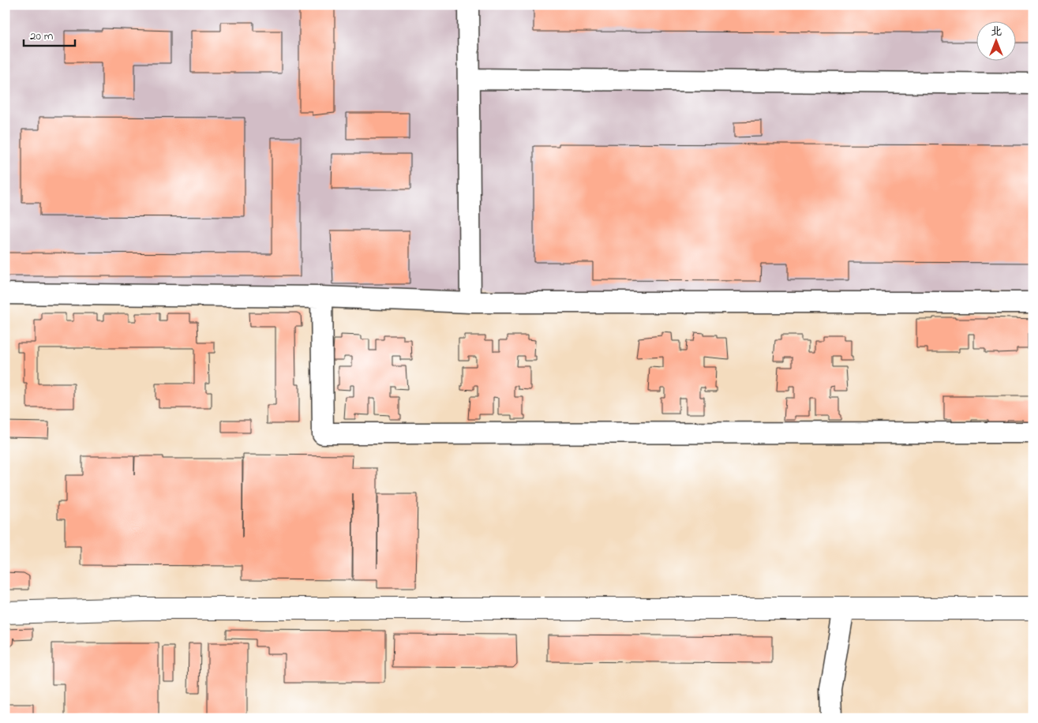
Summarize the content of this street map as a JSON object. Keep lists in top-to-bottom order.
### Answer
{
  "scale_bar": "20 m",
  "north": "top"
}
